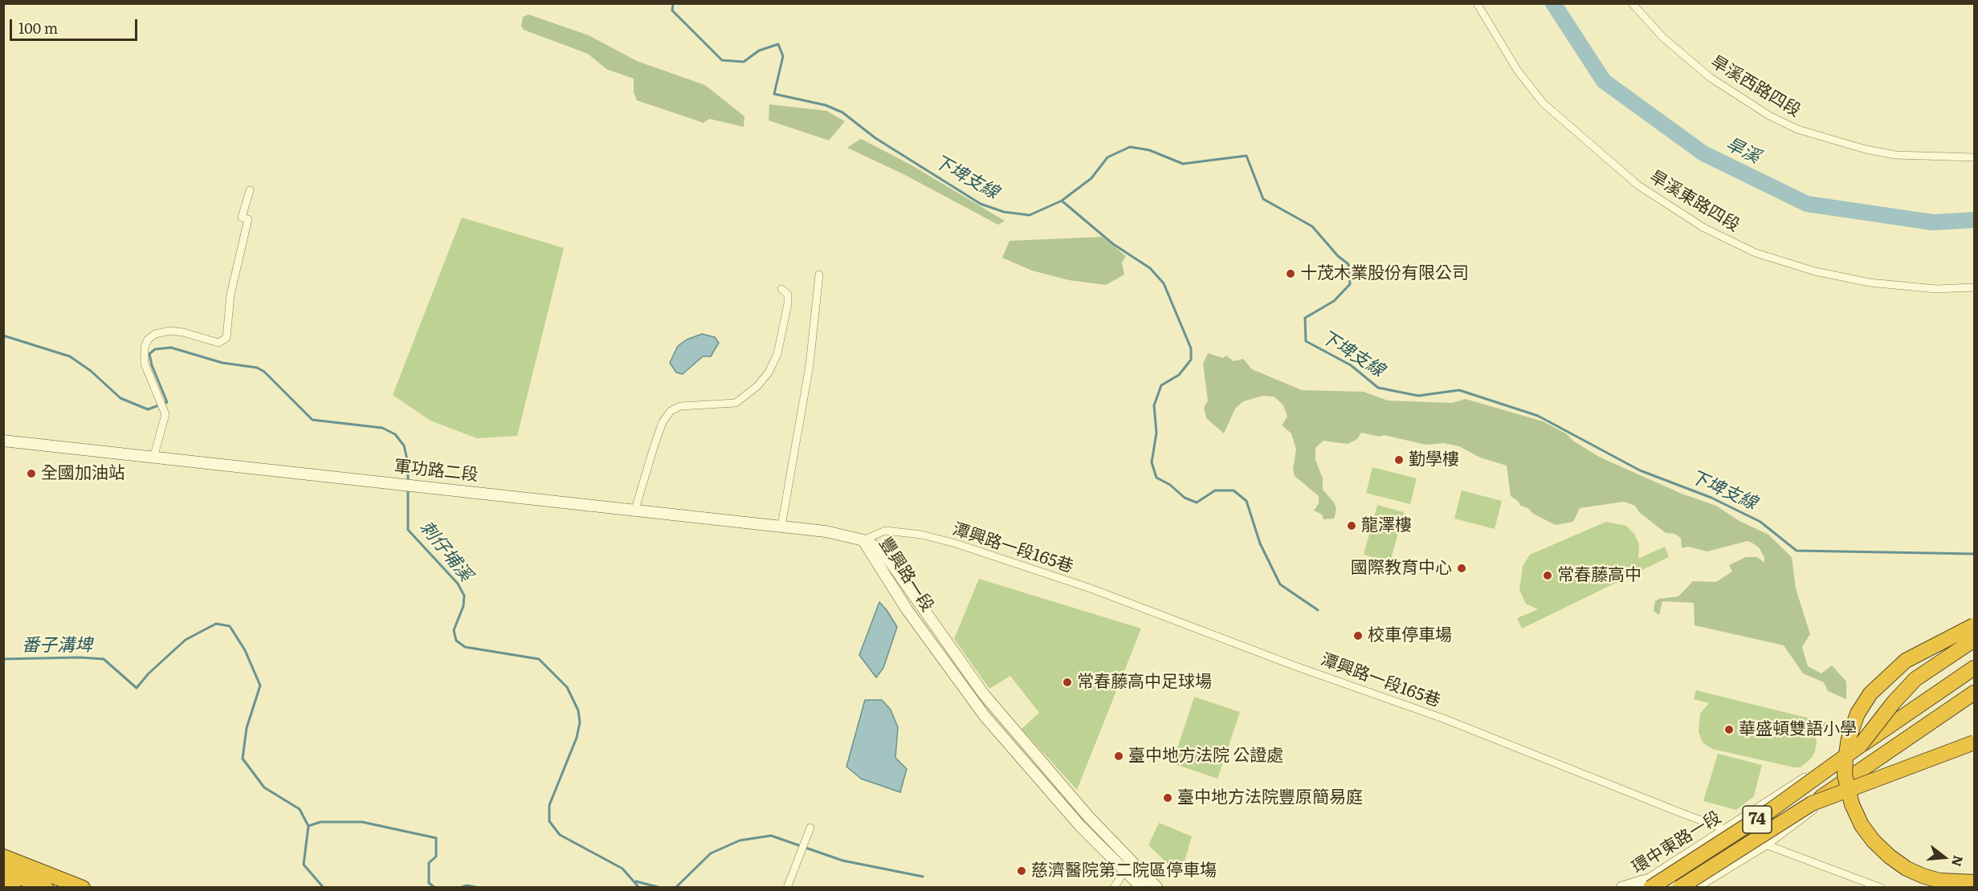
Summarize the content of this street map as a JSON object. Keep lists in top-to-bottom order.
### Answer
{
  "streets": {
    "highway": ["74"],
    "main road": ["軍功路二段", "豐興路一段"],
    "street": [
      "旱溪西路四段",
      "旱溪東路四段",
      "潭興路一段165巷",
      "環中東路一段"
    ]
  },
  "crossings": [
    ["軍功路二段", "潭興路一段165巷"],
    ["軍功路二段", "豐興路一段"],
    ["潭興路一段165巷", "豐興路一段"],
    ["潭興路一段165巷", "環中東路一段"],
    ["74", "環中東路一段"]
  ],
  "water": [
    "旱溪",
    "下埤支線",
    "刺仔埔溪",
    "番子溝埤"
  ],
  "places": [
    "十茂木業股份有限公司",
    "勤學樓",
    "全國加油站",
    "龍澤樓",
    "國際教育中心",
    "常春藤高中",
    "校車停車場",
    "常春藤高中足球場",
    "華盛頓雙語小學",
    "臺中地方法院 公證處",
    "臺中地方法院豐原簡易庭",
    "慈濟醫院第二院區停車塲"
  ],
  "scale_bar": "100 m",
  "north": "right"
}
